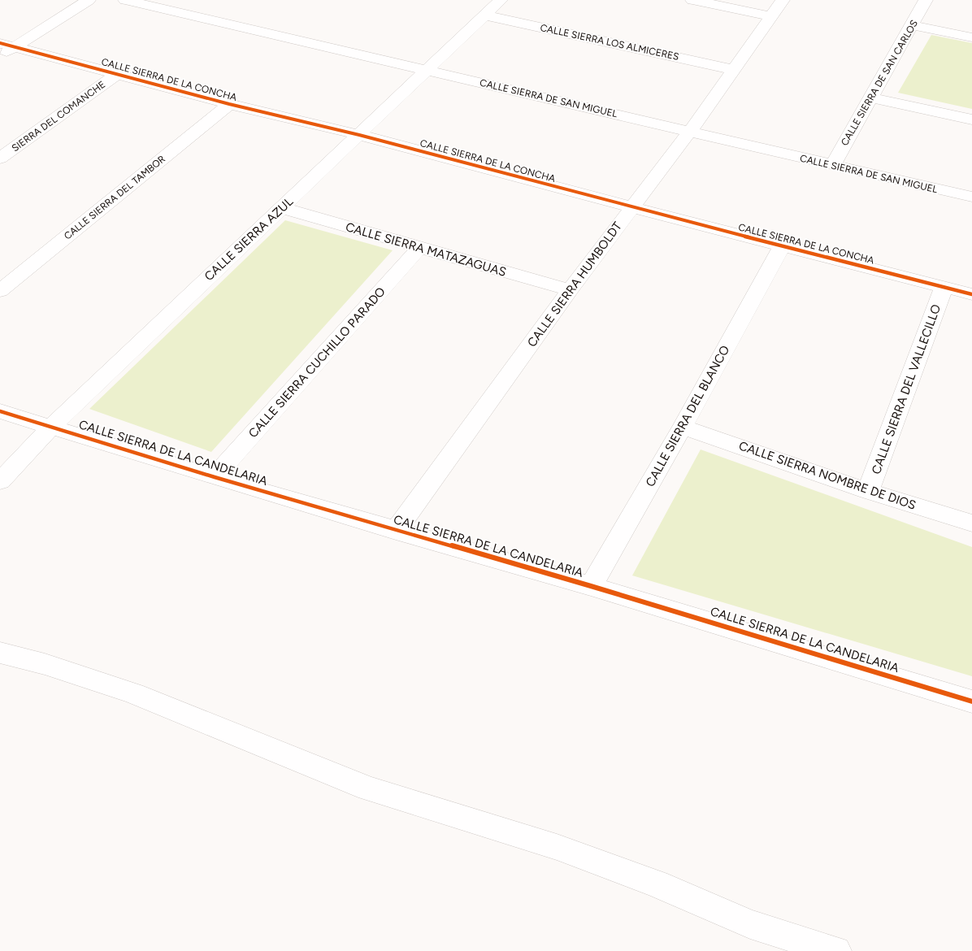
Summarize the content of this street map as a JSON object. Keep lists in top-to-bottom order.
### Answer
{
  "streets": {
    "street": [
      "CALLE SIERRA LOS ALMICERES",
      "CALLE SIERRA DE LA CONCHA",
      "CALLE SIERRA DE SAN CARLOS",
      "CALLE SIERRA DE SAN MIGUEL",
      "SIERRA DEL COMANCHE",
      "CALLE SIERRA DEL TAMBOR",
      "CALLE SIERRA AZUL",
      "CALLE SIERRA MATAZAGUAS",
      "CALLE SIERRA HUMBOLDT",
      "CALLE SIERRA CUCHILLO PARADO",
      "CALLE SIERRA DEL VALLECILLO",
      "CALLE SIERRA DEL BLANCO",
      "CALLE SIERRA DE LA CANDELARIA",
      "CALLE SIERRA NOMBRE DE DIOS"
    ]
  },
  "crossings": [
    ["CALLE SIERRA LOS ALMICERES", "CALLE SIERRA AZUL"],
    ["CALLE SIERRA LOS ALMICERES", "CALLE SIERRA HUMBOLDT"],
    ["CALLE SIERRA DE LA CONCHA", "SIERRA DEL COMANCHE"],
    ["CALLE SIERRA DE LA CONCHA", "CALLE SIERRA DEL TAMBOR"],
    ["CALLE SIERRA DE LA CONCHA", "CALLE SIERRA AZUL"],
    ["CALLE SIERRA DE LA CONCHA", "CALLE SIERRA HUMBOLDT"],
    ["CALLE SIERRA DE LA CONCHA", "CALLE SIERRA DEL VALLECILLO"],
    ["CALLE SIERRA DE LA CONCHA", "CALLE SIERRA DEL BLANCO"],
    ["CALLE SIERRA DE SAN CARLOS", "CALLE SIERRA DE SAN MIGUEL"],
    ["CALLE SIERRA DE SAN MIGUEL", "CALLE SIERRA AZUL"],
    ["CALLE SIERRA DE SAN MIGUEL", "CALLE SIERRA HUMBOLDT"],
    ["CALLE SIERRA AZUL", "CALLE SIERRA MATAZAGUAS"],
    ["CALLE SIERRA AZUL", "CALLE SIERRA DE LA CANDELARIA"],
    ["CALLE SIERRA MATAZAGUAS", "CALLE SIERRA HUMBOLDT"],
    ["CALLE SIERRA MATAZAGUAS", "CALLE SIERRA CUCHILLO PARADO"],
    ["CALLE SIERRA HUMBOLDT", "CALLE SIERRA DE LA CANDELARIA"],
    ["CALLE SIERRA CUCHILLO PARADO", "CALLE SIERRA DE LA CANDELARIA"],
    ["CALLE SIERRA DEL VALLECILLO", "CALLE SIERRA NOMBRE DE DIOS"],
    ["CALLE SIERRA DEL BLANCO", "CALLE SIERRA DE LA CANDELARIA"],
    ["CALLE SIERRA DEL BLANCO", "CALLE SIERRA NOMBRE DE DIOS"]
  ]
}
